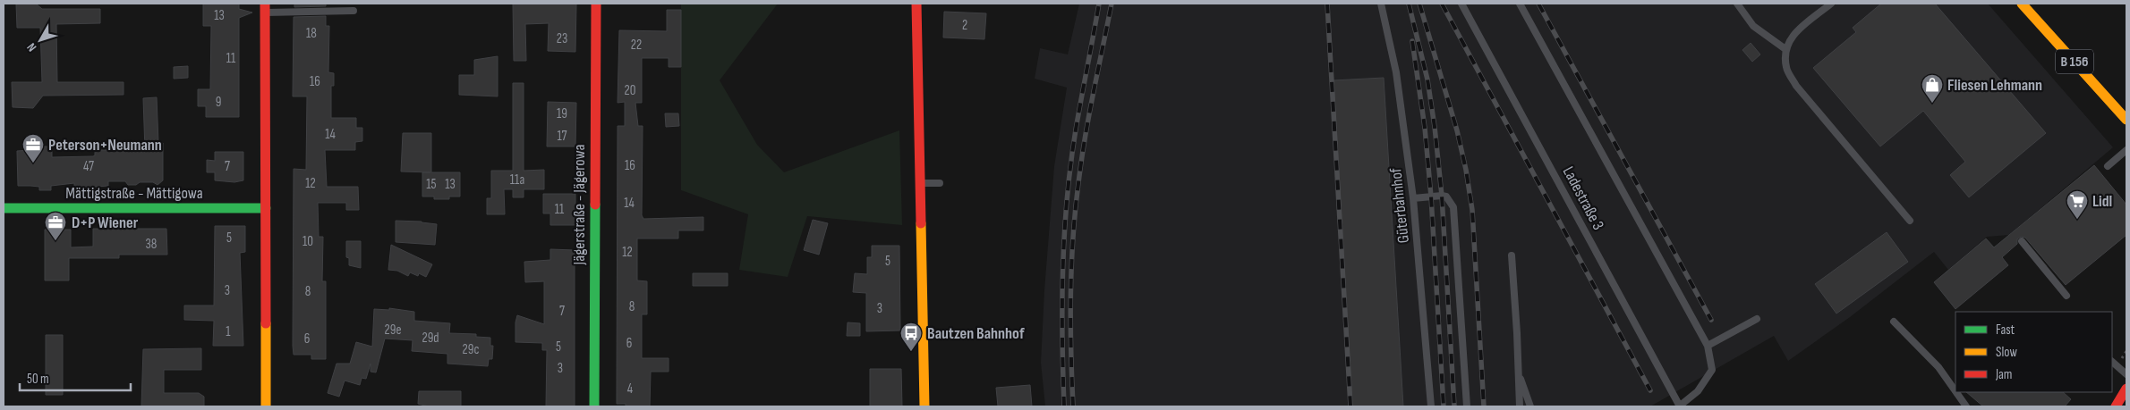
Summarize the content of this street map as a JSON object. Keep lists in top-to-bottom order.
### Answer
{
  "streets": {
    "street": ["B 156", "Mättigstraße - Mättigowa", "Jägerstraße - Jägerowa"],
    "lane": ["Ladestraße 3", "Güterbahnhof"]
  },
  "places": {
    "shop": ["Fliesen Lehmann"],
    "office": ["Peterson+Neumann", "D+P Wiener"],
    "supermarket": ["Lidl"],
    "bus stop": ["Bautzen Bahnhof"]
  },
  "house_numbers": [
    "13",
    "2",
    "18",
    "23",
    "22",
    "11",
    "16",
    "20",
    "9",
    "19",
    "14",
    "17",
    "16",
    "47",
    "7",
    "11a",
    "12",
    "15",
    "13",
    "14",
    "11",
    "5",
    "10",
    "38",
    "12",
    "5",
    "3",
    "8",
    "8",
    "3",
    "7",
    "29e",
    "1",
    "29d",
    "6",
    "6",
    "5",
    "29c",
    "3",
    "4"
  ],
  "legend": ["Fast", "Slow", "Jam"],
  "scale_bar": "50 m",
  "north": "bottom left"
}
